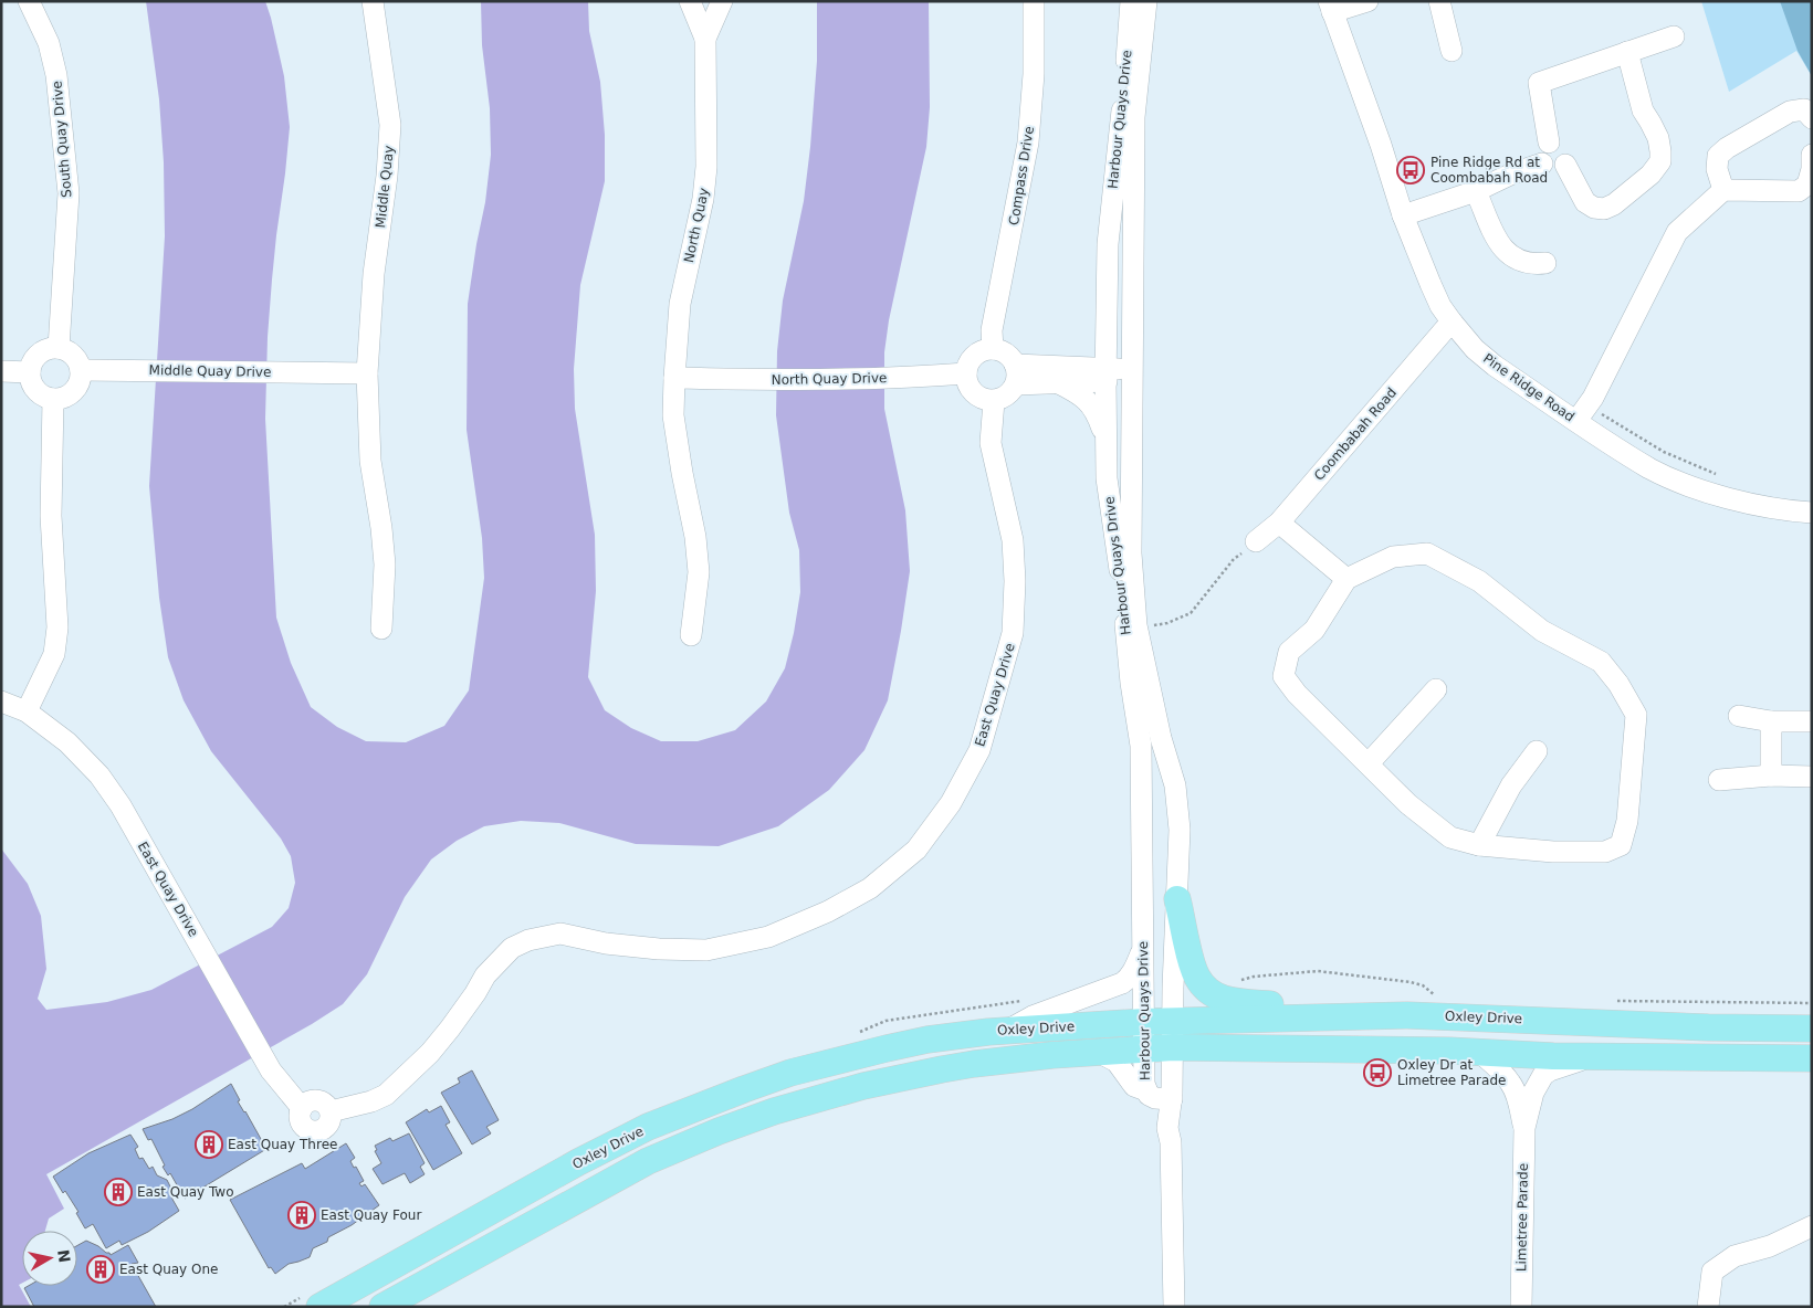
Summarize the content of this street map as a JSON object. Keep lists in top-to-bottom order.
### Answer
{
  "streets": {
    "main road": ["Oxley Drive"],
    "street": [
      "Harbour Quays Drive",
      "South Quay Drive",
      "Compass Drive",
      "Middle Quay",
      "North Quay",
      "Middle Quay Drive",
      "North Quay Drive",
      "Pine Ridge Road",
      "Coombabah Road",
      "East Quay Drive",
      "Limetree Parade"
    ]
  },
  "crossings": [
    ["Harbour Quays Drive", "Oxley Drive"],
    ["South Quay Drive", "Middle Quay Drive"],
    ["Compass Drive", "North Quay Drive"],
    ["Compass Drive", "East Quay Drive"],
    ["Middle Quay", "Middle Quay Drive"],
    ["North Quay", "North Quay Drive"],
    ["North Quay Drive", "East Quay Drive"],
    ["Pine Ridge Road", "Coombabah Road"],
    ["Oxley Drive", "Limetree Parade"]
  ],
  "places": {
    "bus stop": ["Pine Ridge Rd at Coombabah Road", "Oxley Dr at Limetree Parade"],
    "building": [
      "East Quay Three",
      "East Quay Two",
      "East Quay Four",
      "East Quay One"
    ]
  },
  "north": "right"
}
